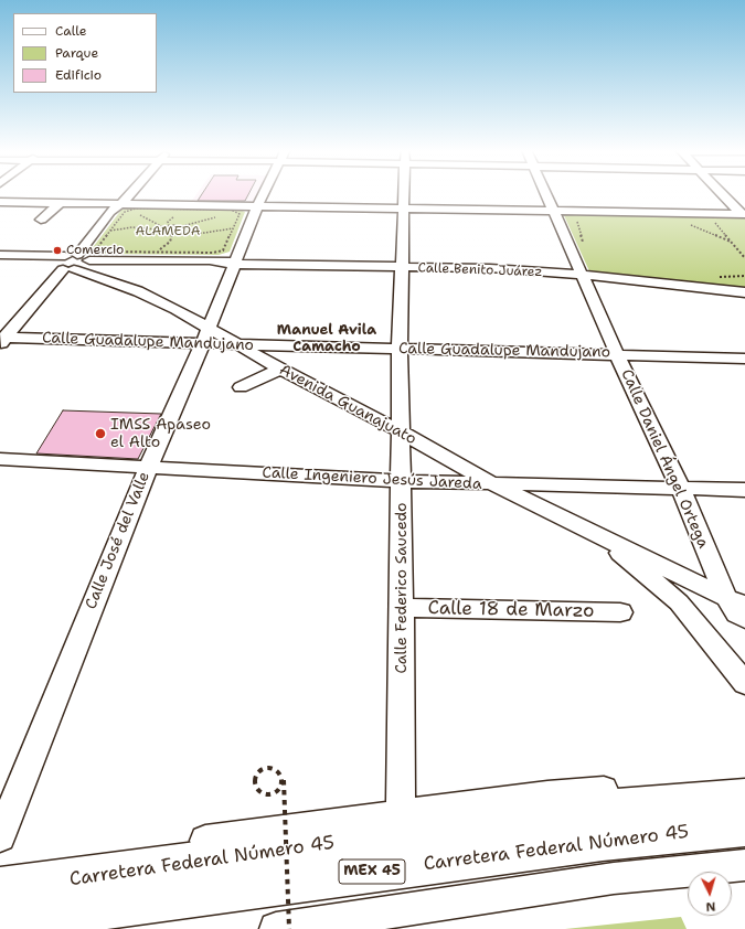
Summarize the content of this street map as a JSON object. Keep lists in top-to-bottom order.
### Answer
{
  "streets": {
    "highway": ["Carretera Federal Número 45", "MEX 45"],
    "street": [
      "Calle Benito Juárez",
      "Calle Guadalupe Mandujano",
      "Avenida Guanajuato",
      "Calle Daniel Ángel Ortega",
      "Calle Ingeniero Jesús Jareda",
      "Calle José del Valle",
      "Calle Federico Saucedo",
      "Calle 18 de Marzo"
    ]
  },
  "crossings": [
    ["Calle Benito Juárez", "Avenida Guanajuato"],
    ["Calle Benito Juárez", "Calle Daniel Ángel Ortega"],
    ["Calle Benito Juárez", "Calle José del Valle"],
    ["Calle Benito Juárez", "Calle Federico Saucedo"],
    ["Calle Guadalupe Mandujano", "Avenida Guanajuato"],
    ["Calle Guadalupe Mandujano", "Calle Daniel Ángel Ortega"],
    ["Calle Guadalupe Mandujano", "Calle José del Valle"],
    ["Calle Guadalupe Mandujano", "Calle Federico Saucedo"],
    ["Avenida Guanajuato", "Calle Daniel Ángel Ortega"],
    ["Avenida Guanajuato", "Calle Ingeniero Jesús Jareda"],
    ["Avenida Guanajuato", "Calle José del Valle"],
    ["Avenida Guanajuato", "Calle Federico Saucedo"],
    ["Calle Daniel Ángel Ortega", "Calle Ingeniero Jesús Jareda"],
    ["Calle Ingeniero Jesús Jareda", "Calle José del Valle"],
    ["Calle Ingeniero Jesús Jareda", "Calle Federico Saucedo"],
    ["Calle Federico Saucedo", "Calle 18 de Marzo"]
  ],
  "districts": ["Manuel Avila Camacho"],
  "parks": ["ALAMEDA"],
  "places": ["Comercio", "IMSS Apaseo el Alto"],
  "legend": ["Calle", "Parque", "Edificio"],
  "north": "bottom"
}
